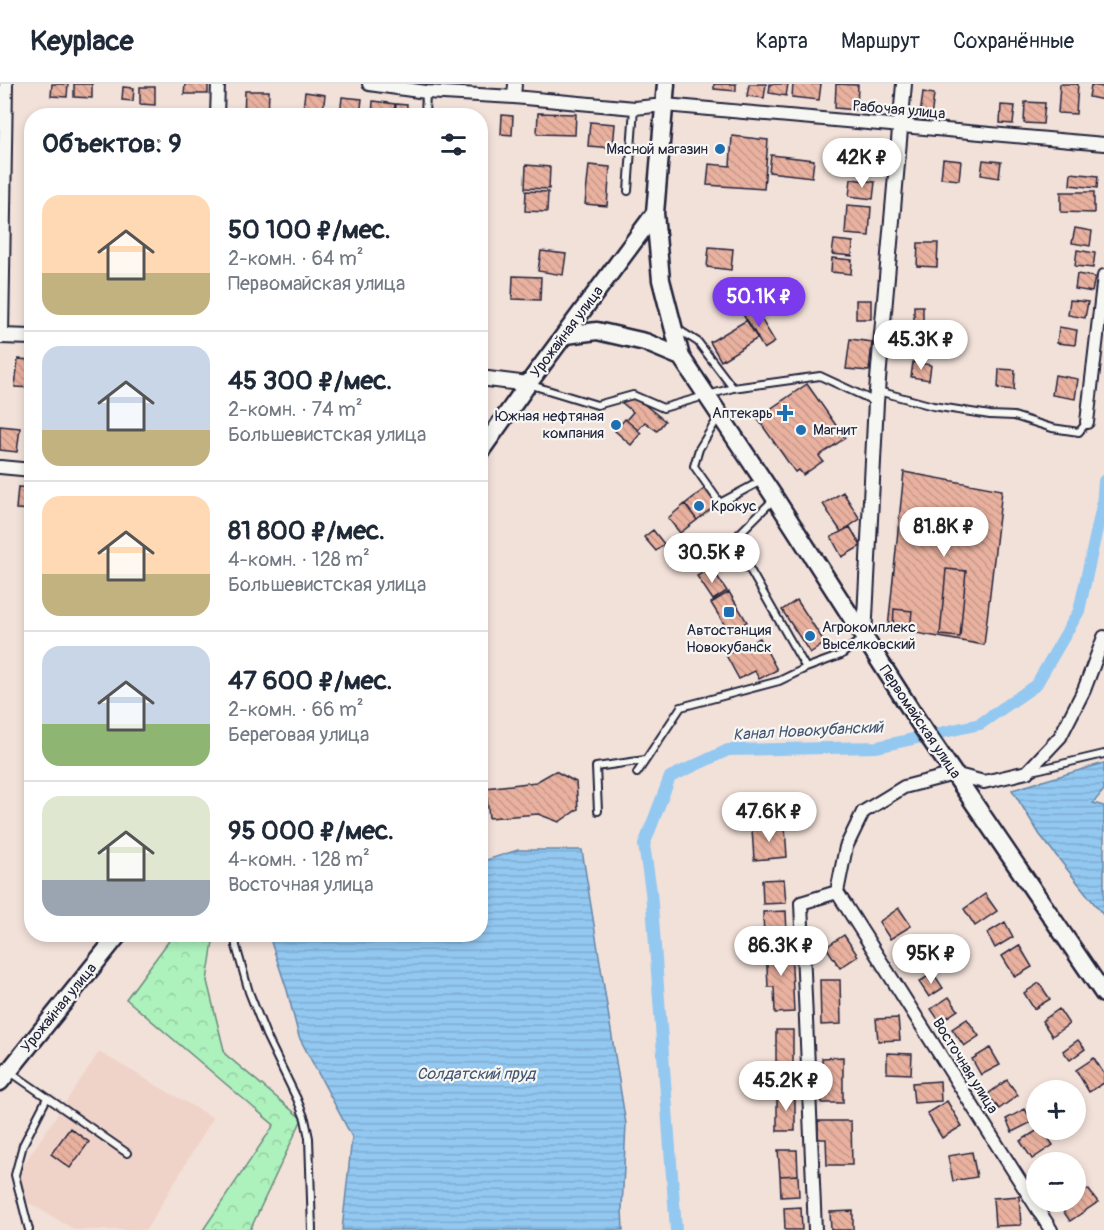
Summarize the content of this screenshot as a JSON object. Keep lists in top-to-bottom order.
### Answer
{
  "streets": {
    "main road": ["Урожайная улица", "Первомайская улица"],
    "street": ["Рабочая улица", "Восточная улица"]
  },
  "crossings": [
    ["Рабочая улица", "Первомайская улица"],
    ["Урожайная улица", "Первомайская улица"]
  ],
  "water": ["Канал Новокубанский", "Солдатский пруд"],
  "places": {
    "other": [
      "Мясной магазин",
      "Южная нефтяная компания",
      "Магнит",
      "Крокус",
      "Агрокомплекс Выселковский"
    ],
    "health": ["Аптекарь"],
    "transit": ["Автостанция Новокубанск"]
  },
  "page": {
    "header": "Keyplace",
    "nav": ["Карта", "Маршрут", "Сохранённые"],
    "heading": "Объектов: 9",
    "price": [
      "42K ₽",
      "50.1K ₽",
      "45.3K ₽",
      "81.8K ₽",
      "30.5K ₽",
      "47.6K ₽",
      "86.3K ₽",
      "95K ₽",
      "45.2K ₽"
    ],
    "list": [
      {
        "name": "50 100 ₽/мес.",
        "note": "2-комн. · 64 m² · Первомайская улица"
      },
      {
        "name": "45 300 ₽/мес.",
        "note": "2-комн. · 74 m² · Большевистская улица"
      },
      {
        "name": "81 800 ₽/мес.",
        "note": "4-комн. · 128 m² · Большевистская улица"
      },
      {
        "name": "47 600 ₽/мес.",
        "note": "2-комн. · 66 m² · Береговая улица"
      },
      {
        "name": "95 000 ₽/мес.",
        "note": "4-комн. · 128 m² · Восточная улица"
      }
    ],
    "map_buttons": ["+", "−"]
  }
}
